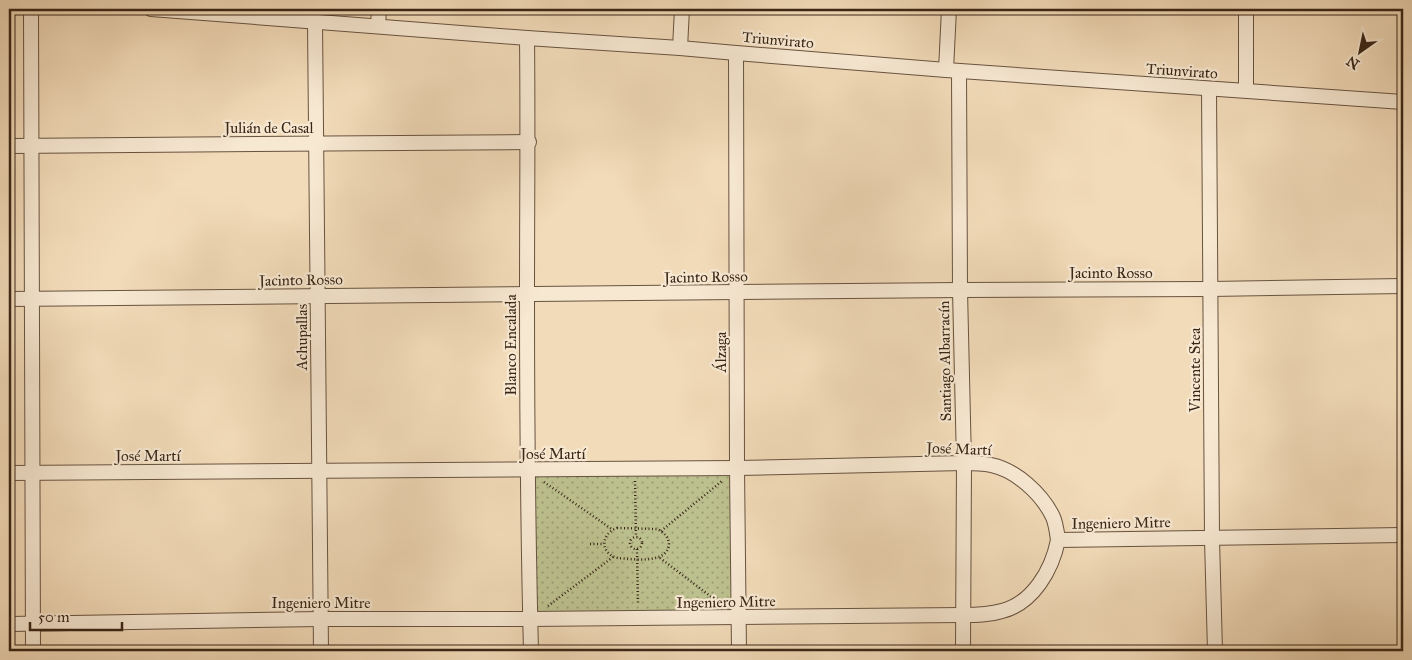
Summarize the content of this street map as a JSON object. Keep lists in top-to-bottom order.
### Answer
{
  "streets": {
    "street": [
      "Triunvirato",
      "Julián de Casal",
      "Jacinto Rosso",
      "Achupallas",
      "Blanco Encalada",
      "Álzaga",
      "Santiago Albarracín",
      "Vincente Stea",
      "José Martí",
      "Ingeniero Mitre"
    ]
  },
  "crossings": [
    ["Triunvirato", "Achupallas"],
    ["Triunvirato", "Blanco Encalada"],
    ["Triunvirato", "Álzaga"],
    ["Triunvirato", "Santiago Albarracín"],
    ["Triunvirato", "Vincente Stea"],
    ["Julián de Casal", "Achupallas"],
    ["Julián de Casal", "Blanco Encalada"],
    ["Jacinto Rosso", "Achupallas"],
    ["Jacinto Rosso", "Blanco Encalada"],
    ["Jacinto Rosso", "Álzaga"],
    ["Jacinto Rosso", "Santiago Albarracín"],
    ["Jacinto Rosso", "Vincente Stea"],
    ["Achupallas", "José Martí"],
    ["Achupallas", "Ingeniero Mitre"],
    ["Blanco Encalada", "José Martí"],
    ["Blanco Encalada", "Ingeniero Mitre"],
    ["Álzaga", "José Martí"],
    ["Álzaga", "Ingeniero Mitre"],
    ["Santiago Albarracín", "José Martí"],
    ["Santiago Albarracín", "Ingeniero Mitre"],
    ["Vincente Stea", "Ingeniero Mitre"],
    ["José Martí", "Ingeniero Mitre"]
  ],
  "scale_bar": "50 m",
  "north": "bottom left"
}
